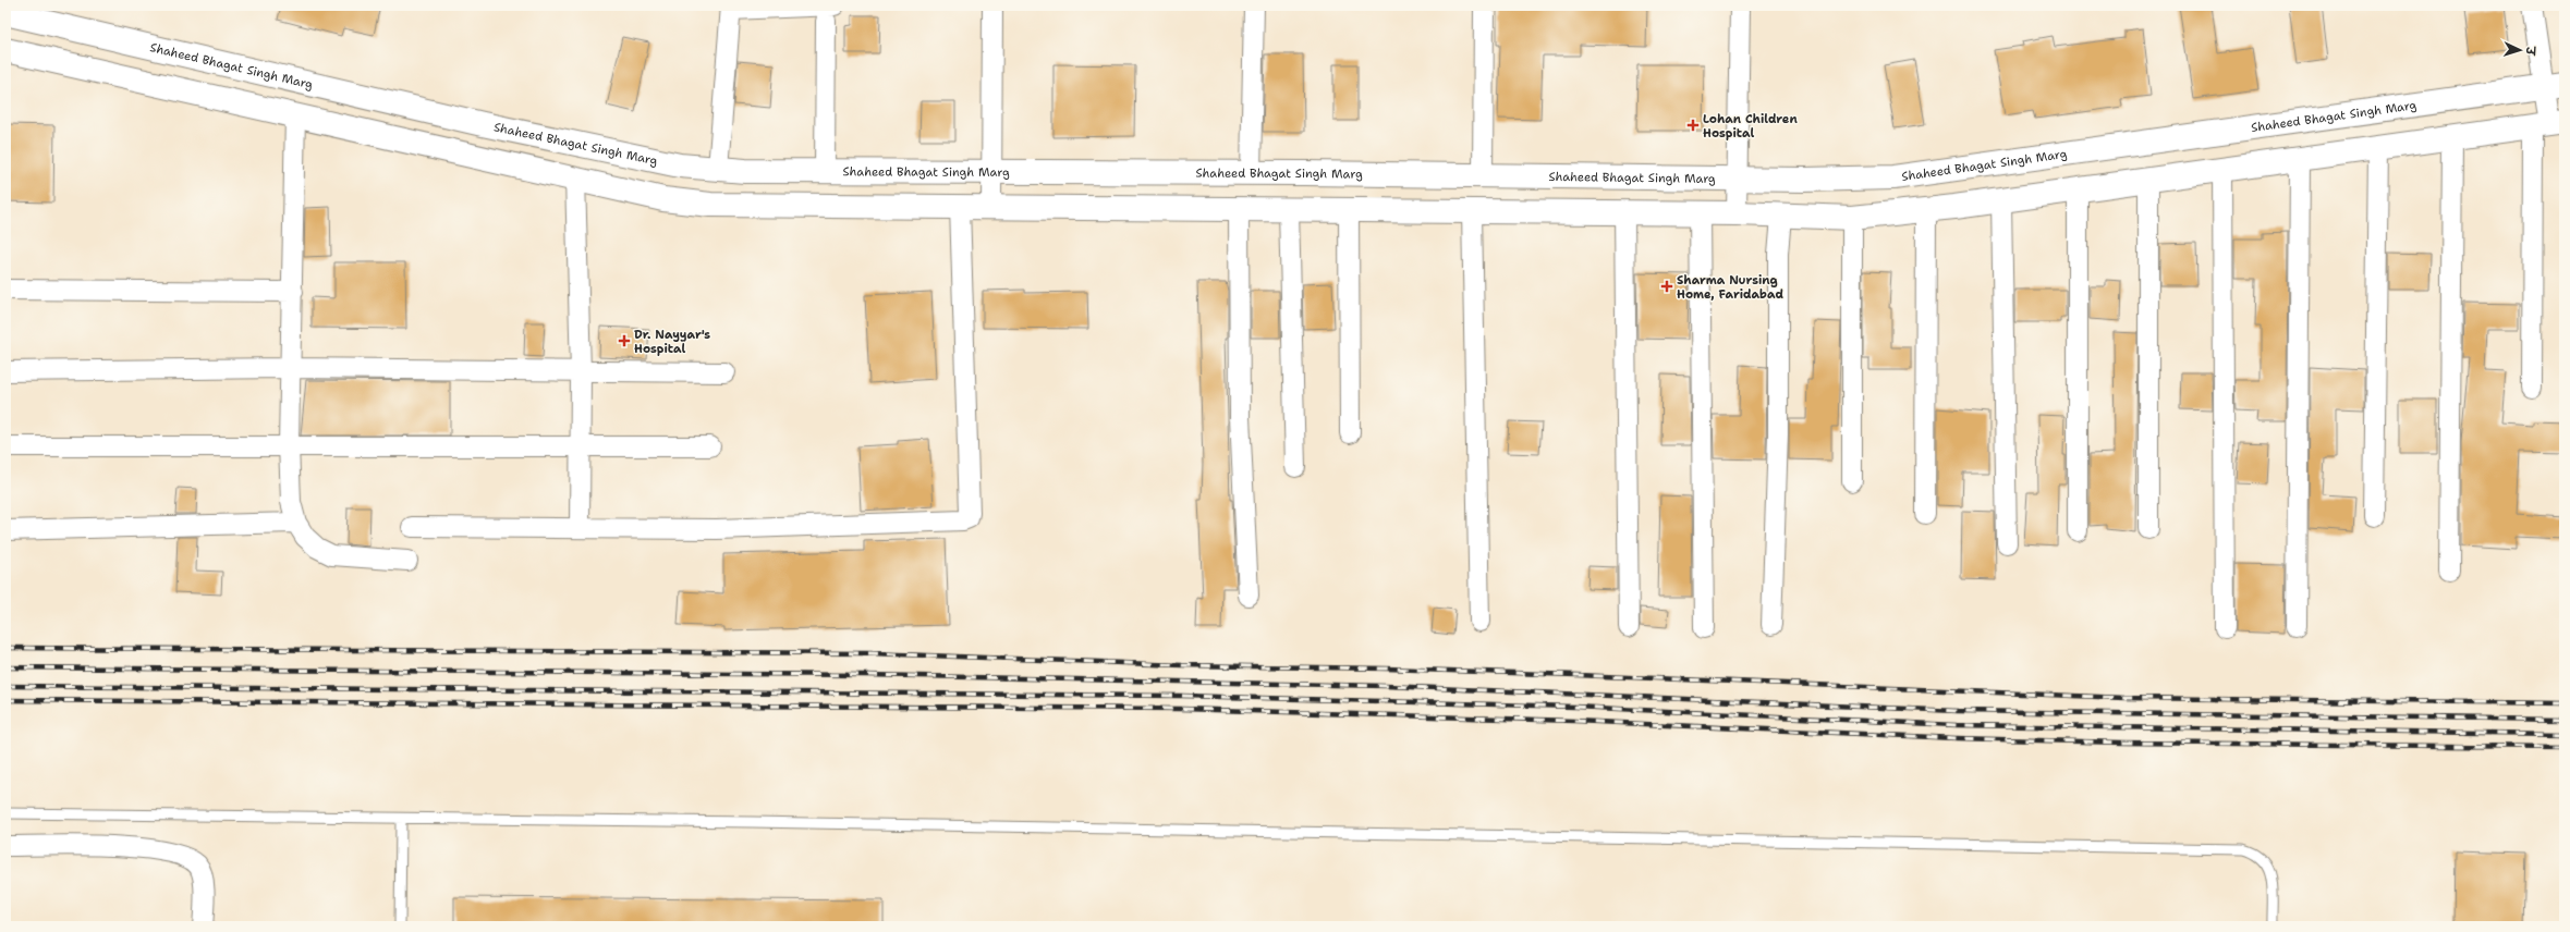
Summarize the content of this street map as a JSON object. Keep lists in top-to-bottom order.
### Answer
{
  "streets": {
    "street": ["Shaheed Bhagat Singh Marg"]
  },
  "places": {
    "health": ["Lohan Children Hospital", "Sharma Nursing Home, Faridabad", "Dr. Nayyar's Hospital"]
  },
  "north": "right"
}
